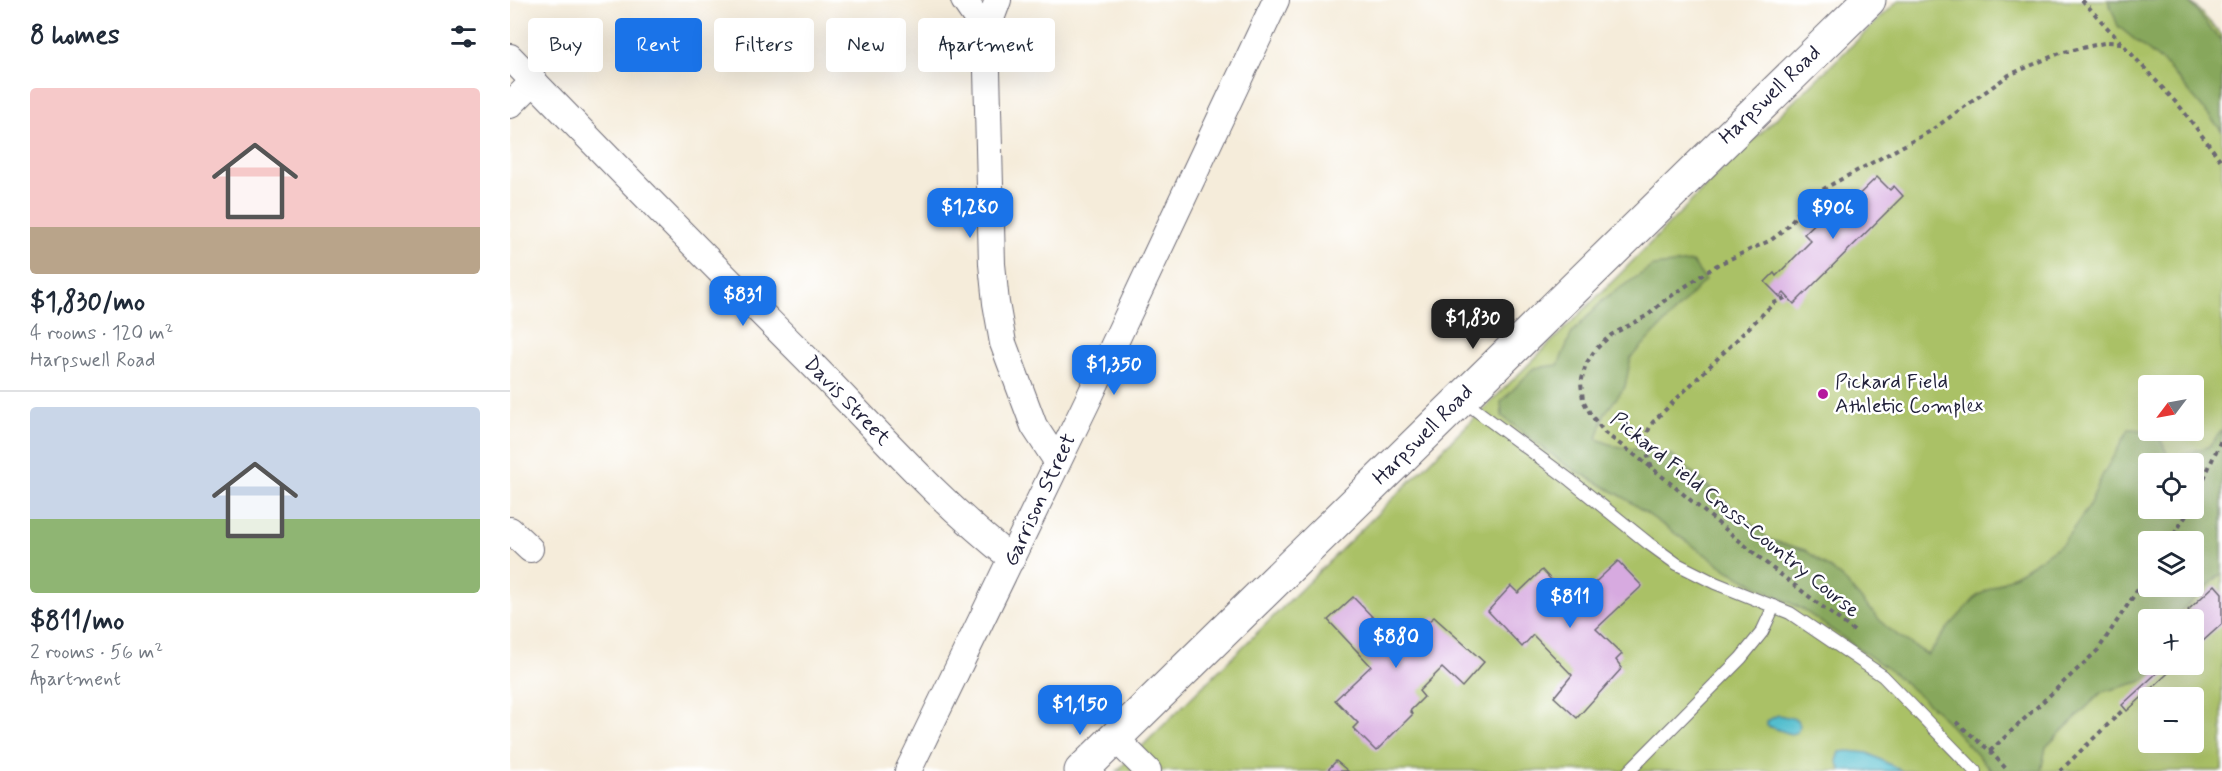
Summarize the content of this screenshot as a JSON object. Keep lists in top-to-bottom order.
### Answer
{
  "streets": {
    "main road": ["Harpswell Road"],
    "street": ["Davis Street", "Garrison Street"],
    "path": ["Pickard Field Cross-Country Course"]
  },
  "crossings": [
    ["Davis Street", "Garrison Street"]
  ],
  "places": ["Pickard Field Athletic Complex"],
  "north": "bottom left",
  "page": {
    "heading": "8 homes",
    "chip": [
      "Buy",
      "Rent",
      "Filters",
      "New",
      "Apartment"
    ],
    "list": [
      {
        "name": "$1,830/mo",
        "note": "4 rooms · 120 m² · Harpswell Road"
      },
      {
        "name": "$811/mo",
        "note": "2 rooms · 56 m² · Apartment"
      }
    ],
    "price": [
      "$1,280",
      "$906",
      "$831",
      "$1,830",
      "$1,350",
      "$811",
      "$880",
      "$1,150"
    ],
    "map_buttons": ["+", "−"]
  }
}
